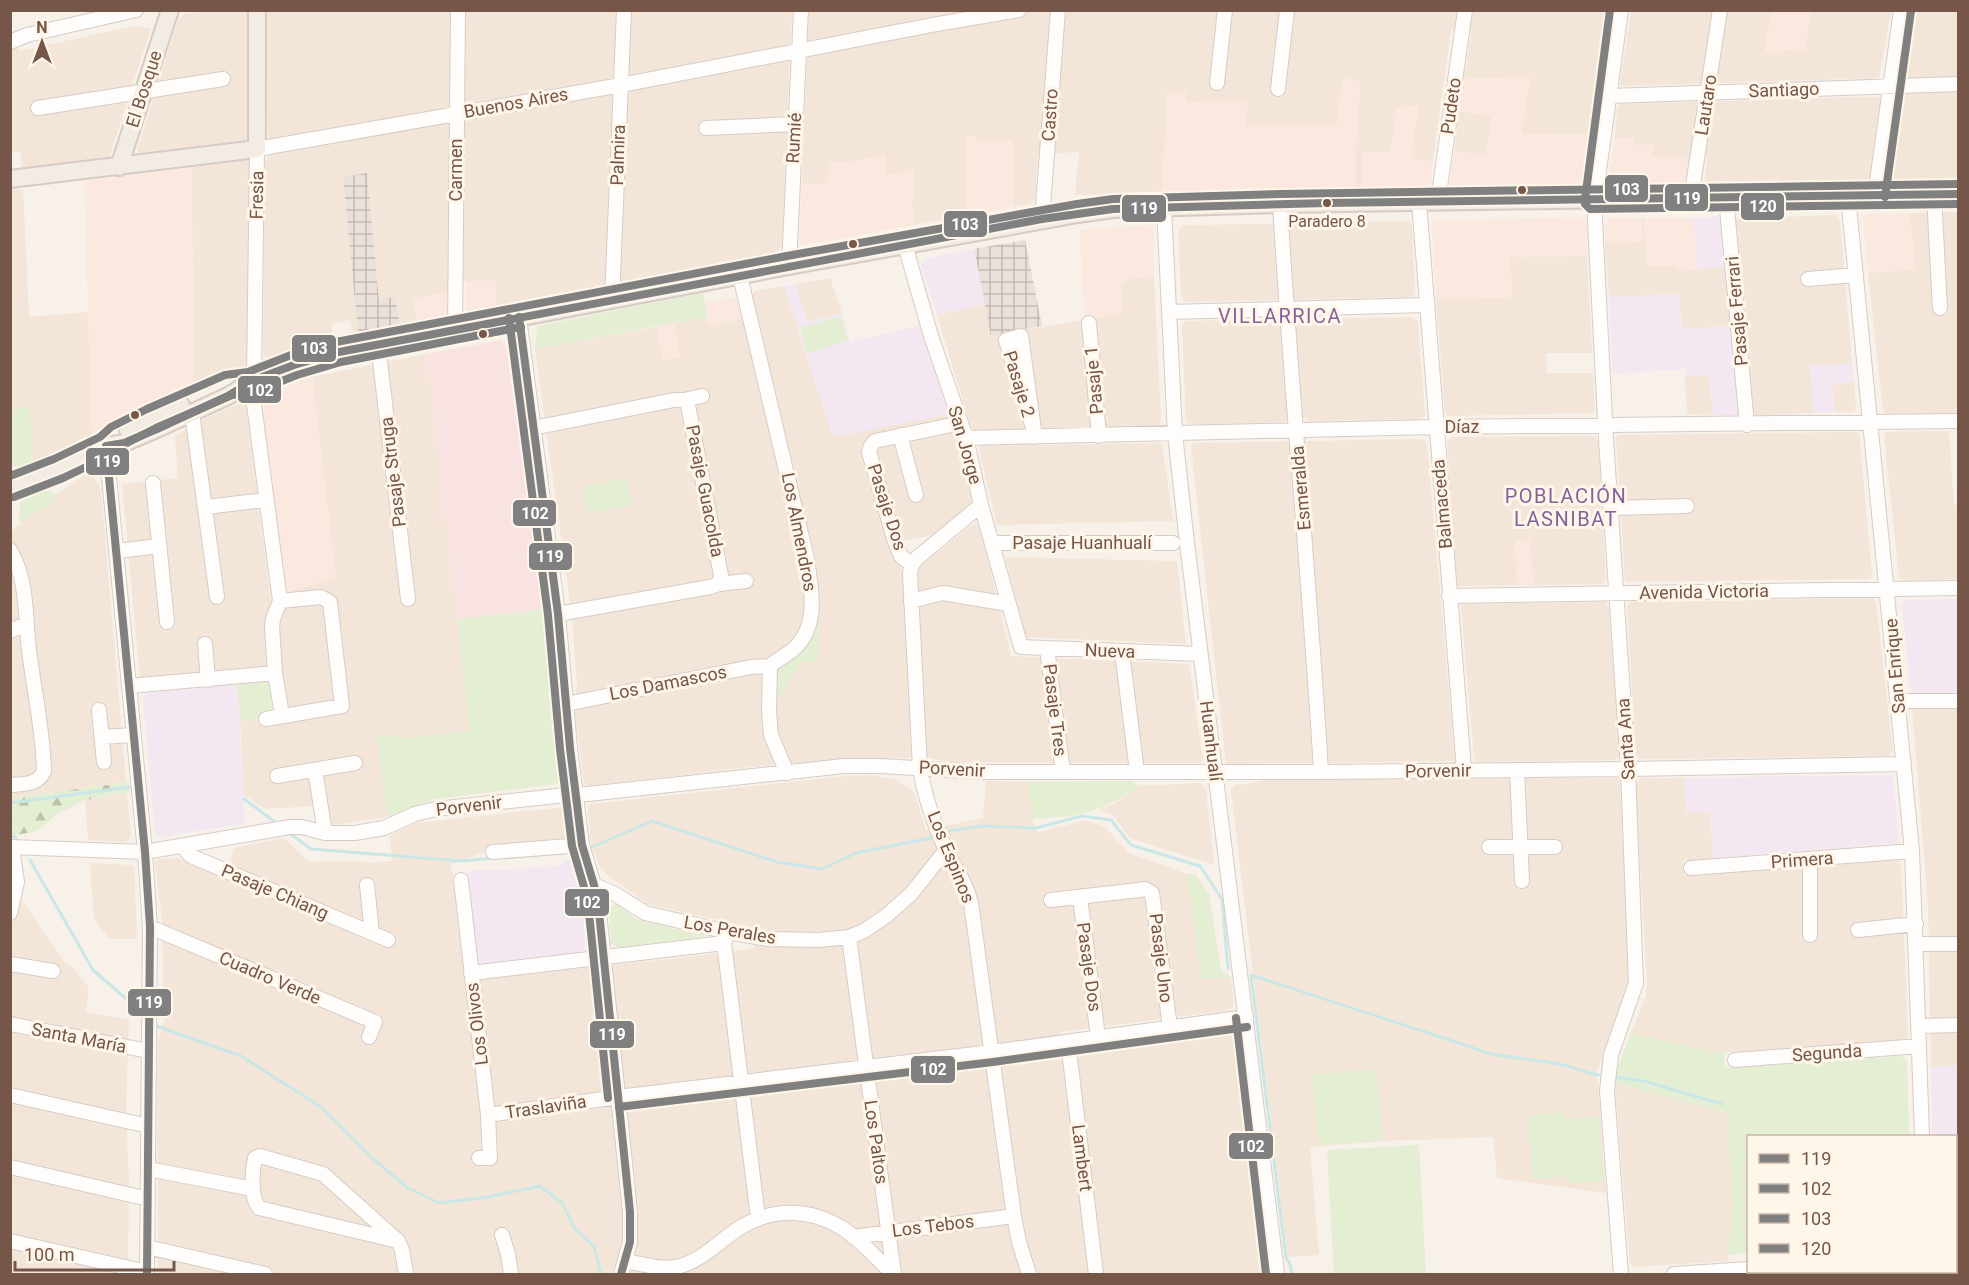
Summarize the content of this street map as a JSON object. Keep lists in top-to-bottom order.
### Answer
{
  "streets": {
    "main road": ["El Bosque", "Buenos Aires", "Fresia"],
    "street": [
      "Santiago",
      "Lautaro",
      "Pudeto",
      "Castro",
      "Rumié",
      "Palmira",
      "Carmen",
      "Pasaje Ferrari",
      "Pasaje 1",
      "Pasaje 2",
      "Díaz",
      "San Jorge",
      "Pasaje Struga",
      "Esmeralda",
      "Pasaje Guacolda",
      "Balmaceda",
      "Pasaje Dos",
      "Los Almendros",
      "Pasaje Huanhualí",
      "Avenida Victoria",
      "Nueva",
      "San Enrique",
      "Los Damascos",
      "Pasaje Tres",
      "Santa Ana",
      "Huanhualí",
      "Porvenir",
      "Los Espinos",
      "Primera",
      "Pasaje Chiang",
      "Los Perales",
      "Pasaje Uno",
      "Cuadro Verde",
      "Los Olivos",
      "Santa María",
      "Segunda",
      "Traslaviña",
      "Los Paltos",
      "Lambert",
      "Los Tebos"
    ]
  },
  "crossings": [
    ["El Bosque", "Buenos Aires"],
    ["Santiago", "Lautaro"],
    ["Santiago", "Santa Ana"],
    ["Buenos Aires", "Rumié"],
    ["Buenos Aires", "Palmira"],
    ["Buenos Aires", "Carmen"],
    ["Buenos Aires", "Fresia"],
    ["Pasaje Ferrari", "Díaz"],
    ["Pasaje 1", "Díaz"],
    ["Pasaje 2", "Díaz"],
    ["Díaz", "San Jorge"],
    ["Díaz", "Esmeralda"],
    ["Díaz", "Balmaceda"],
    ["Díaz", "San Enrique"],
    ["Díaz", "Santa Ana"],
    ["Díaz", "Huanhualí"],
    ["San Jorge", "Pasaje Huanhualí"],
    ["San Jorge", "Nueva"],
    ["Esmeralda", "Porvenir"],
    ["Balmaceda", "Avenida Victoria"],
    ["Balmaceda", "Porvenir"],
    ["Pasaje Dos", "Los Espinos"],
    ["Pasaje Dos", "Pasaje Uno"],
    ["Pasaje Dos", "Traslaviña"],
    ["Los Almendros", "Los Damascos"],
    ["Avenida Victoria", "San Enrique"],
    ["Avenida Victoria", "Santa Ana"],
    ["Nueva", "Pasaje Tres"],
    ["Nueva", "Huanhualí"],
    ["San Enrique", "Porvenir"],
    ["San Enrique", "Primera"],
    ["San Enrique", "Segunda"],
    ["Pasaje Tres", "Porvenir"],
    ["Santa Ana", "Porvenir"],
    ["Huanhualí", "Porvenir"],
    ["Huanhualí", "Traslaviña"],
    ["Porvenir", "Los Espinos"],
    ["Porvenir", "Pasaje Chiang"],
    ["Los Espinos", "Los Perales"],
    ["Los Espinos", "Traslaviña"],
    ["Los Espinos", "Los Tebos"],
    ["Los Perales", "Los Paltos"],
    ["Pasaje Uno", "Traslaviña"],
    ["Los Olivos", "Traslaviña"],
    ["Traslaviña", "Los Paltos"],
    ["Traslaviña", "Lambert"],
    ["Los Paltos", "Los Tebos"]
  ],
  "districts": ["VILLARRICA", "POBLACIÓN LASNIBAT"],
  "places": ["Paradero 8"],
  "lines": [
    "transit line 120",
    "transit line 103",
    "transit line 119",
    "transit line 102"
  ],
  "legend": [
    "119",
    "102",
    "103",
    "120"
  ],
  "scale_bar": "100 m",
  "north": "top"
}
